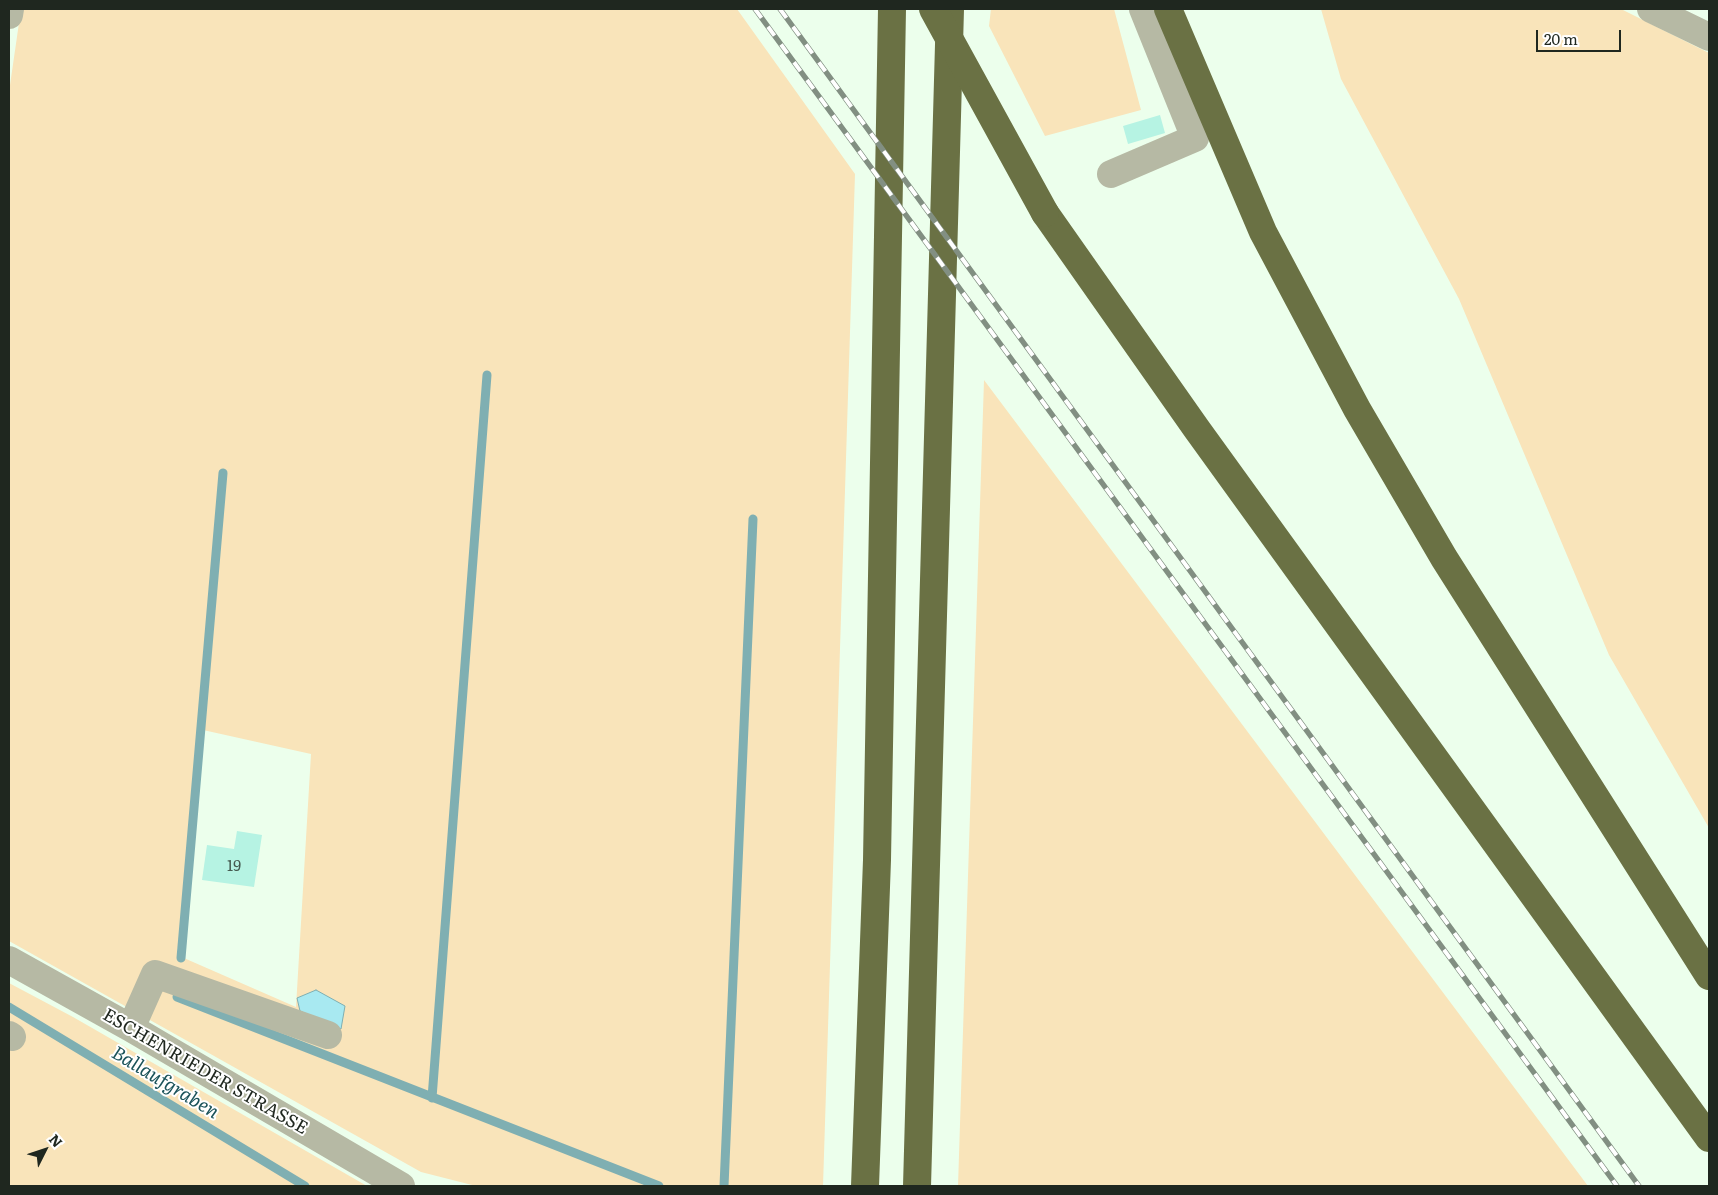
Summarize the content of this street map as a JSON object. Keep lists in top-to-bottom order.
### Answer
{
  "streets": {
    "street": ["ESCHENRIEDER STRASSE"]
  },
  "water": ["Ballaufgraben"],
  "house_numbers": ["19"],
  "scale_bar": "20 m",
  "north": "top right"
}
